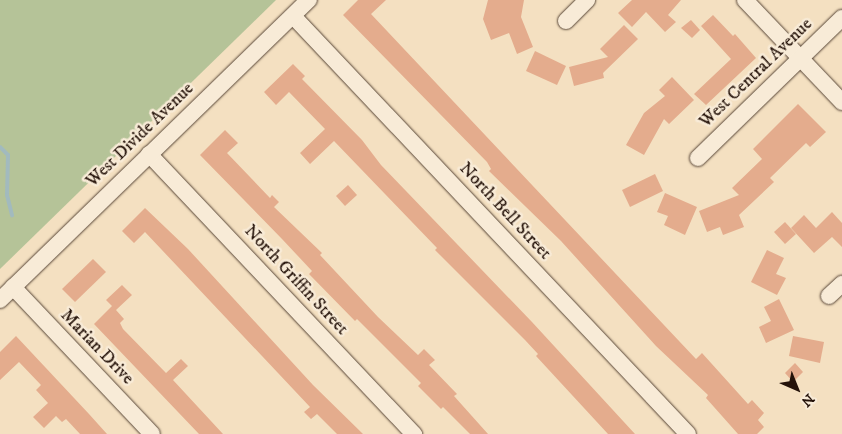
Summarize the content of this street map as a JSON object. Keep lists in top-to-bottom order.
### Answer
{
  "streets": {
    "street": [
      "West Central Avenue",
      "West Divide Avenue",
      "North Bell Street",
      "North Griffin Street",
      "Marian Drive"
    ]
  },
  "crossings": [
    ["West Divide Avenue", "North Bell Street"],
    ["West Divide Avenue", "North Griffin Street"],
    ["West Divide Avenue", "Marian Drive"]
  ],
  "north": "bottom right"
}
